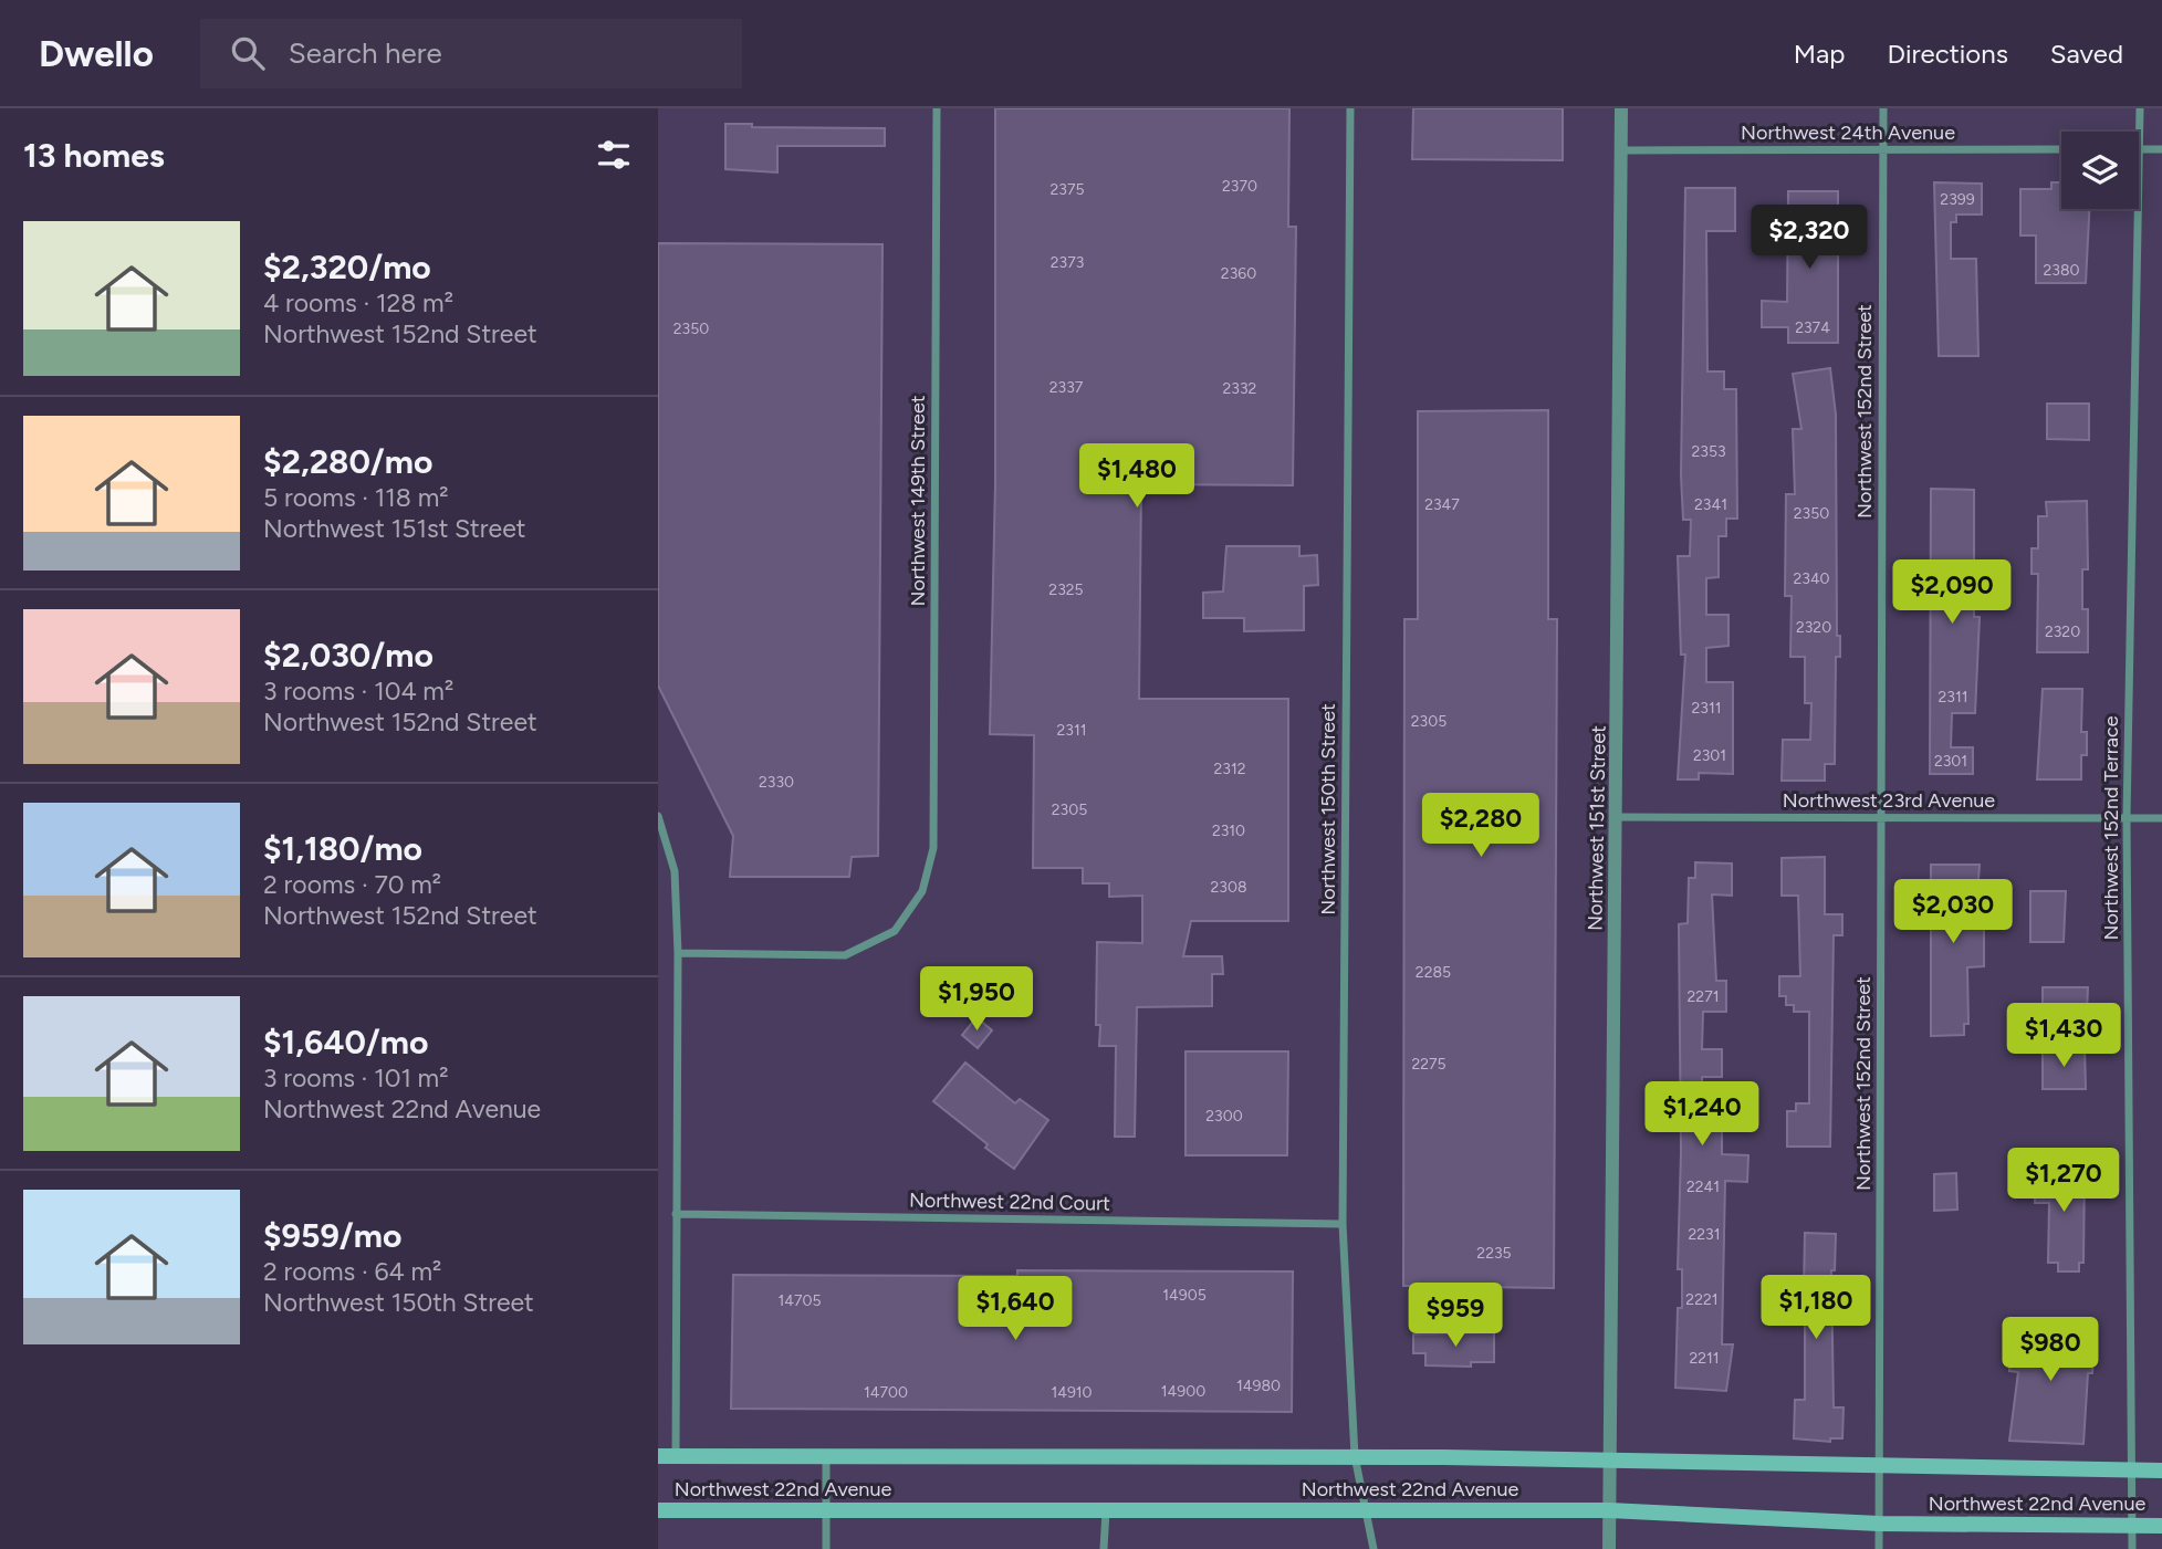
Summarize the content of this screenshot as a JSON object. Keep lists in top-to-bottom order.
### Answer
{
  "streets": {
    "main road": ["Northwest 22nd Avenue"],
    "street": [
      "Northwest 24th Avenue",
      "Northwest 152nd Street",
      "Northwest 149th Street",
      "Northwest 23rd Avenue",
      "Northwest 150th Street",
      "Northwest 151st Street",
      "Northwest 152nd Terrace",
      "Northwest 22nd Court"
    ]
  },
  "crossings": [
    ["Northwest 24th Avenue", "Northwest 152nd Street"],
    ["Northwest 24th Avenue", "Northwest 151st Street"],
    ["Northwest 152nd Street", "Northwest 23rd Avenue"],
    ["Northwest 152nd Street", "Northwest 22nd Avenue"],
    ["Northwest 23rd Avenue", "Northwest 151st Street"],
    ["Northwest 23rd Avenue", "Northwest 152nd Terrace"],
    ["Northwest 150th Street", "Northwest 22nd Court"],
    ["Northwest 150th Street", "Northwest 22nd Avenue"],
    ["Northwest 151st Street", "Northwest 22nd Avenue"],
    ["Northwest 152nd Terrace", "Northwest 22nd Avenue"]
  ],
  "house_numbers": [
    "2370",
    "2375",
    "2399",
    "2373",
    "2380",
    "2360",
    "2374",
    "2350",
    "2337",
    "2332",
    "2353",
    "2347",
    "2341",
    "2350",
    "2340",
    "2325",
    "2320",
    "2320",
    "2311",
    "2311",
    "2305",
    "2311",
    "2301",
    "2301",
    "2312",
    "2330",
    "2305",
    "2310",
    "2308",
    "2285",
    "2271",
    "2275",
    "2300",
    "2241",
    "2231",
    "2235",
    "14905",
    "2221",
    "14705",
    "2211",
    "14980",
    "14900",
    "14700",
    "14910"
  ],
  "page": {
    "header": "Dwello",
    "search": "Search here",
    "nav": ["Map", "Directions", "Saved"],
    "heading": "13 homes",
    "list": [
      {
        "name": "$2,320/mo",
        "note": "4 rooms · 128 m² · Northwest 152nd Street"
      },
      {
        "name": "$2,280/mo",
        "note": "5 rooms · 118 m² · Northwest 151st Street"
      },
      {
        "name": "$2,030/mo",
        "note": "3 rooms · 104 m² · Northwest 152nd Street"
      },
      {
        "name": "$1,180/mo",
        "note": "2 rooms · 70 m² · Northwest 152nd Street"
      },
      {
        "name": "$1,640/mo",
        "note": "3 rooms · 101 m² · Northwest 22nd Avenue"
      },
      {
        "name": "$959/mo",
        "note": "2 rooms · 64 m² · Northwest 150th Street"
      }
    ],
    "price": [
      "$2,320",
      "$1,480",
      "$2,090",
      "$2,280",
      "$2,030",
      "$1,950",
      "$1,430",
      "$1,240",
      "$1,270",
      "$1,180",
      "$1,640",
      "$959",
      "$980"
    ]
  }
}
